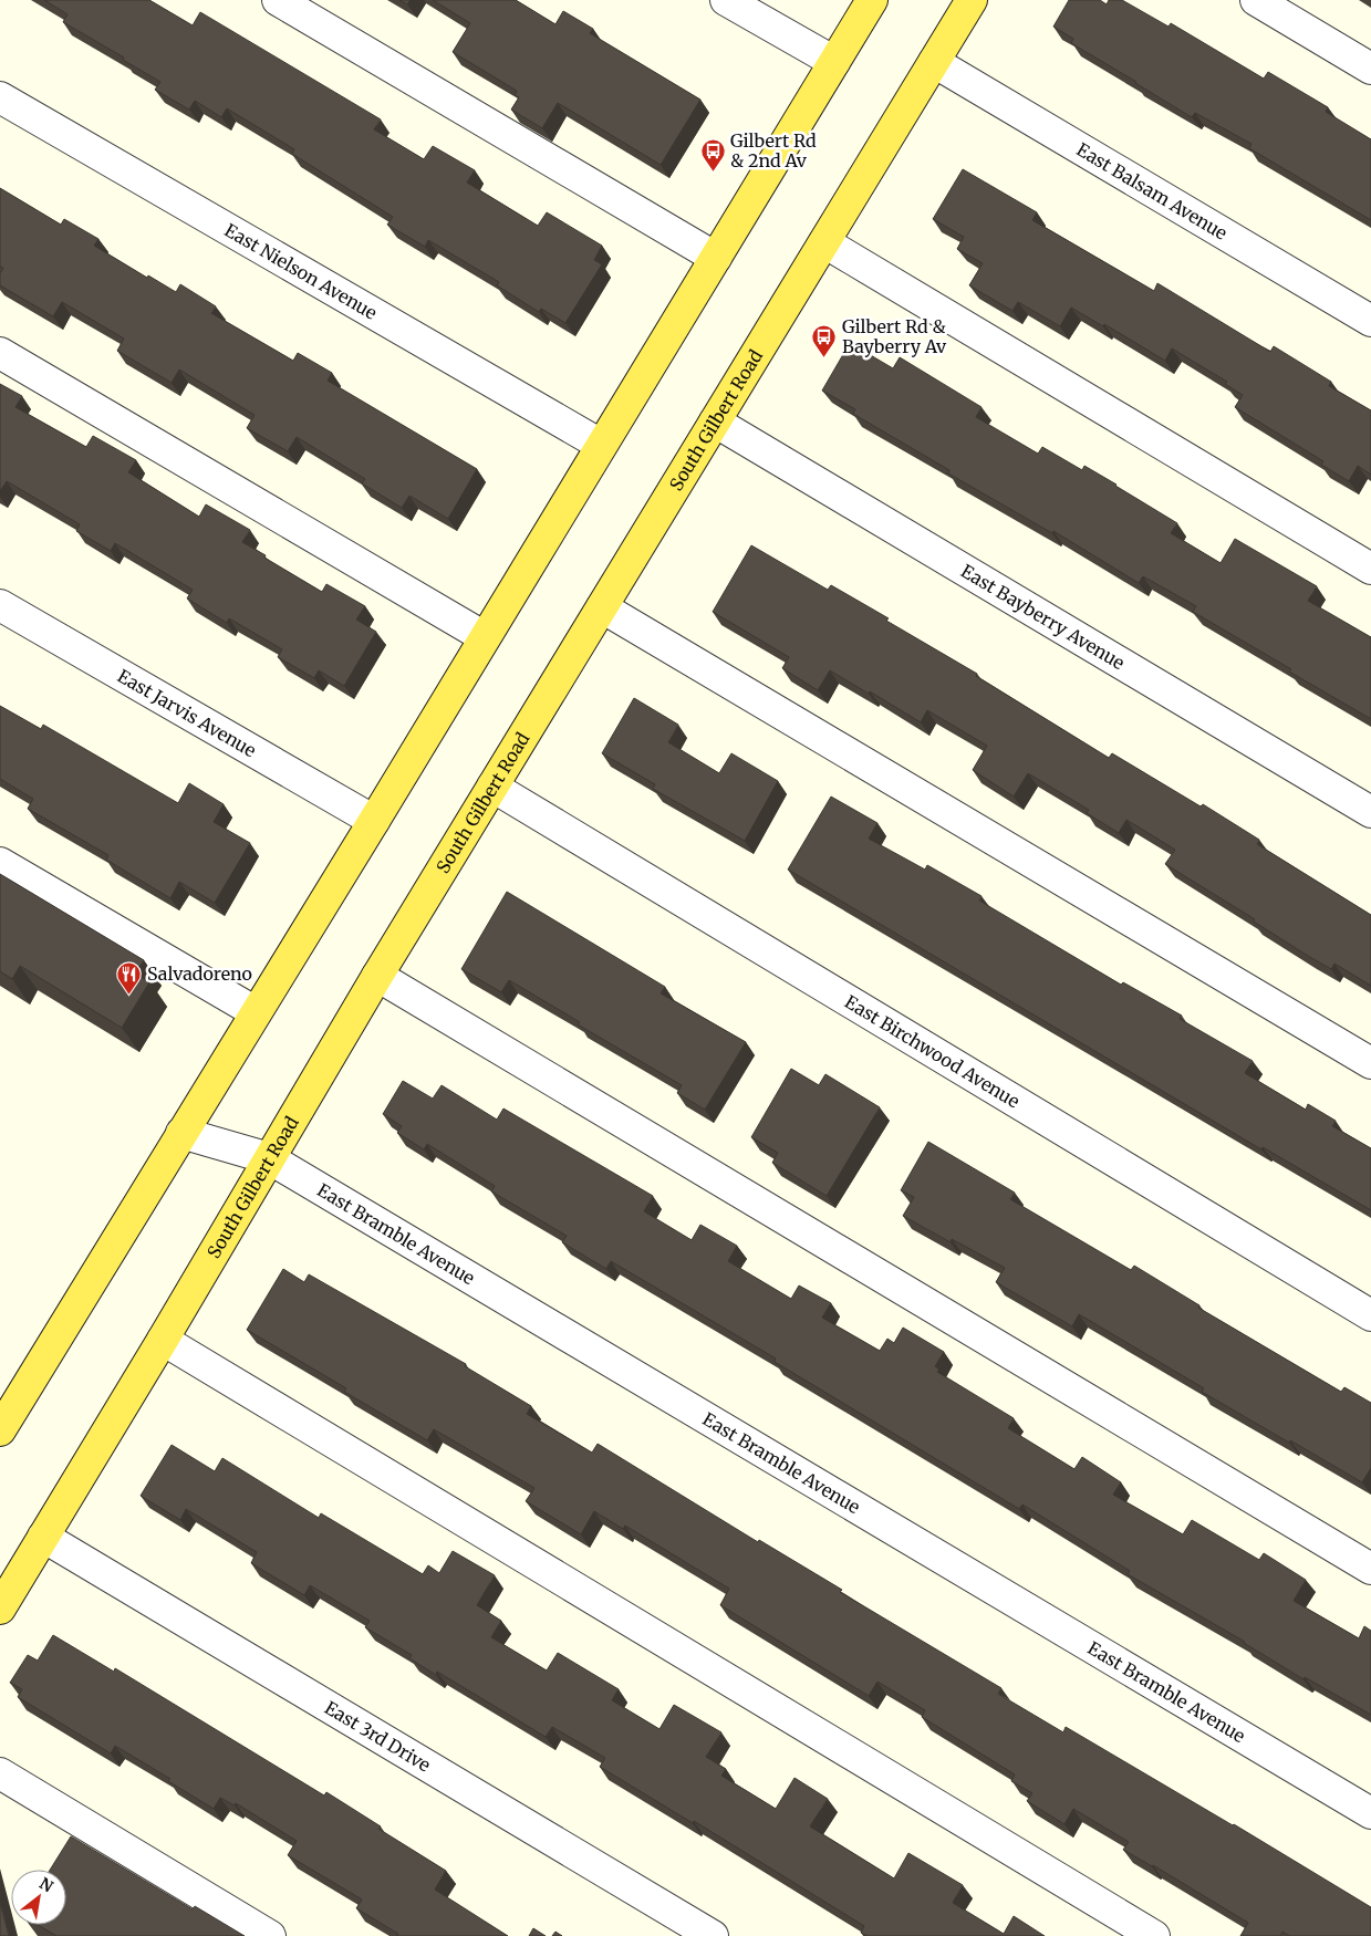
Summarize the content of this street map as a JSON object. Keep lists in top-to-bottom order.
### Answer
{
  "streets": {
    "main road": ["South Gilbert Road"],
    "street": [
      "East Balsam Avenue",
      "East Nielson Avenue",
      "East Bayberry Avenue",
      "East Jarvis Avenue",
      "East Birchwood Avenue",
      "East Bramble Avenue",
      "East 3rd Drive"
    ]
  },
  "crossings": [
    ["East Balsam Avenue", "South Gilbert Road"],
    ["South Gilbert Road", "East Bayberry Avenue"],
    ["South Gilbert Road", "East Birchwood Avenue"],
    ["South Gilbert Road", "East Bramble Avenue"],
    ["South Gilbert Road", "East 3rd Drive"]
  ],
  "places": {
    "bus stop": ["Gilbert Rd & 2nd Av", "Gilbert Rd & Bayberry Av"],
    "restaurant": ["Salvadoreno"]
  },
  "north": "top right"
}
